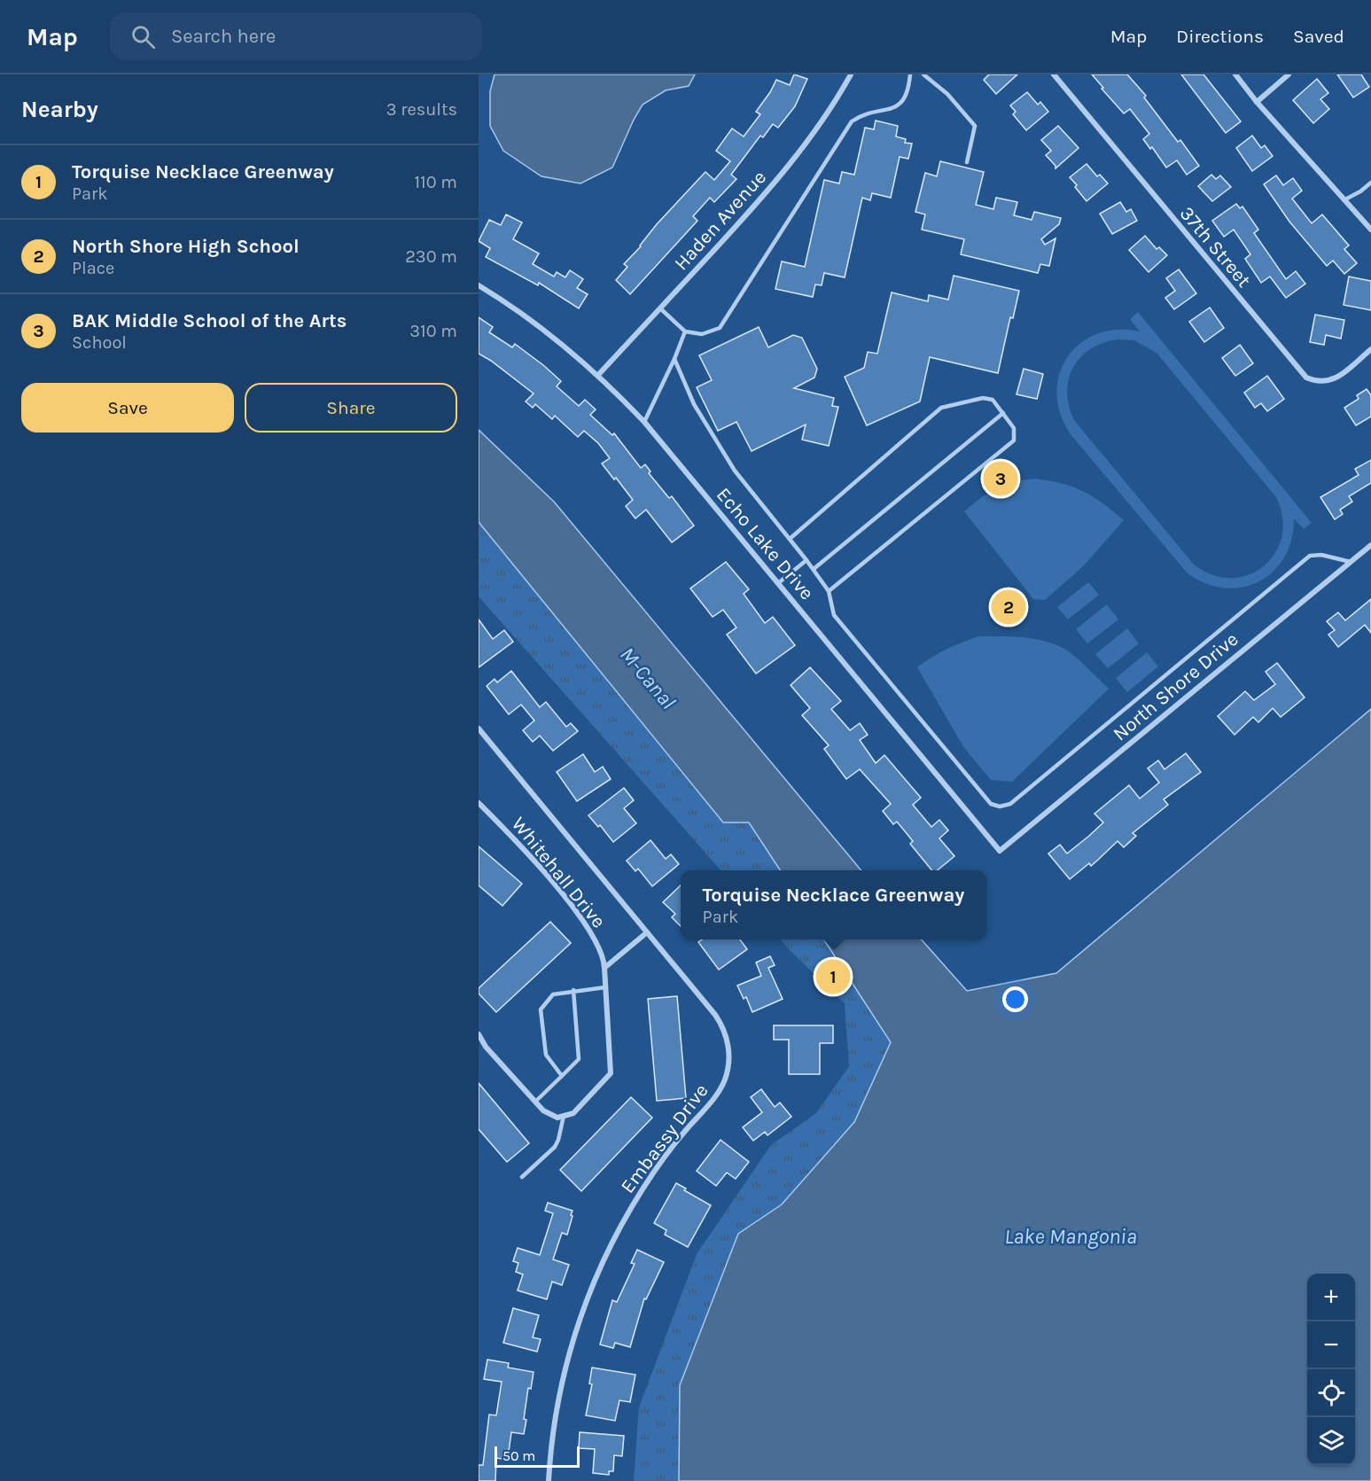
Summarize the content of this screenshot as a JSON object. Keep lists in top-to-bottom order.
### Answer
{
  "streets": {
    "street": [
      "Haden Avenue",
      "37th Street",
      "Echo Lake Drive",
      "North Shore Drive",
      "Whitehall Drive",
      "Embassy Drive"
    ]
  },
  "crossings": [
    ["Haden Avenue", "Echo Lake Drive"],
    ["Echo Lake Drive", "North Shore Drive"]
  ],
  "water": ["M-Canal", "Lake Mangonia"],
  "scale_bar": "50 m",
  "page": {
    "header": "Map",
    "search": "Search here",
    "nav": ["Map", "Directions", "Saved"],
    "heading": ["Nearby", "3 results"],
    "list": [
      {
        "mark": "1",
        "name": "Torquise Necklace Greenway",
        "note": "Park",
        "value": "110 m"
      },
      {
        "mark": "2",
        "name": "North Shore High School",
        "note": "Place",
        "value": "230 m"
      },
      {
        "mark": "3",
        "name": "BAK Middle School of the Arts",
        "note": "School",
        "value": "310 m"
      }
    ],
    "buttons": ["Save", "Share"],
    "pins": ["3", "2", "1"],
    "popup": ["Torquise Necklace Greenway", "Park"],
    "map_buttons": ["+", "−"],
    "scale": "50 m"
  }
}
